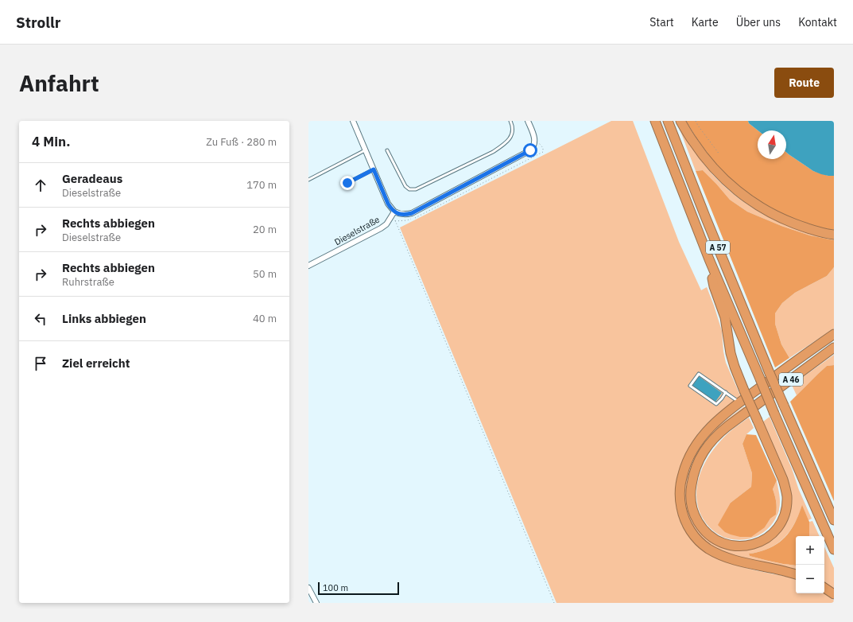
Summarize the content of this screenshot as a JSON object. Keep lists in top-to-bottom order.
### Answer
{
  "streets": {
    "highway": ["A 57", "A 46"],
    "street": ["Dieselstraße"]
  },
  "crossings": [
    ["A 57", "A 46"]
  ],
  "scale_bar": "100 m",
  "north": "top",
  "page": {
    "header": "Strollr",
    "nav": [
      "Start",
      "Karte",
      "Über uns",
      "Kontakt"
    ],
    "buttons": "Route",
    "title": "Anfahrt",
    "heading": ["4 Min.", "Zu Fuß · 280 m"],
    "list": [
      ["Geradeaus", "Dieselstraße", "170 m"],
      ["Rechts abbiegen", "Dieselstraße", "20 m"],
      ["Rechts abbiegen", "Ruhrstraße", "50 m"],
      ["Links abbiegen", "40 m"],
      "Ziel erreicht"
    ],
    "map_buttons": ["+", "−"],
    "scale": "100 m"
  }
}
